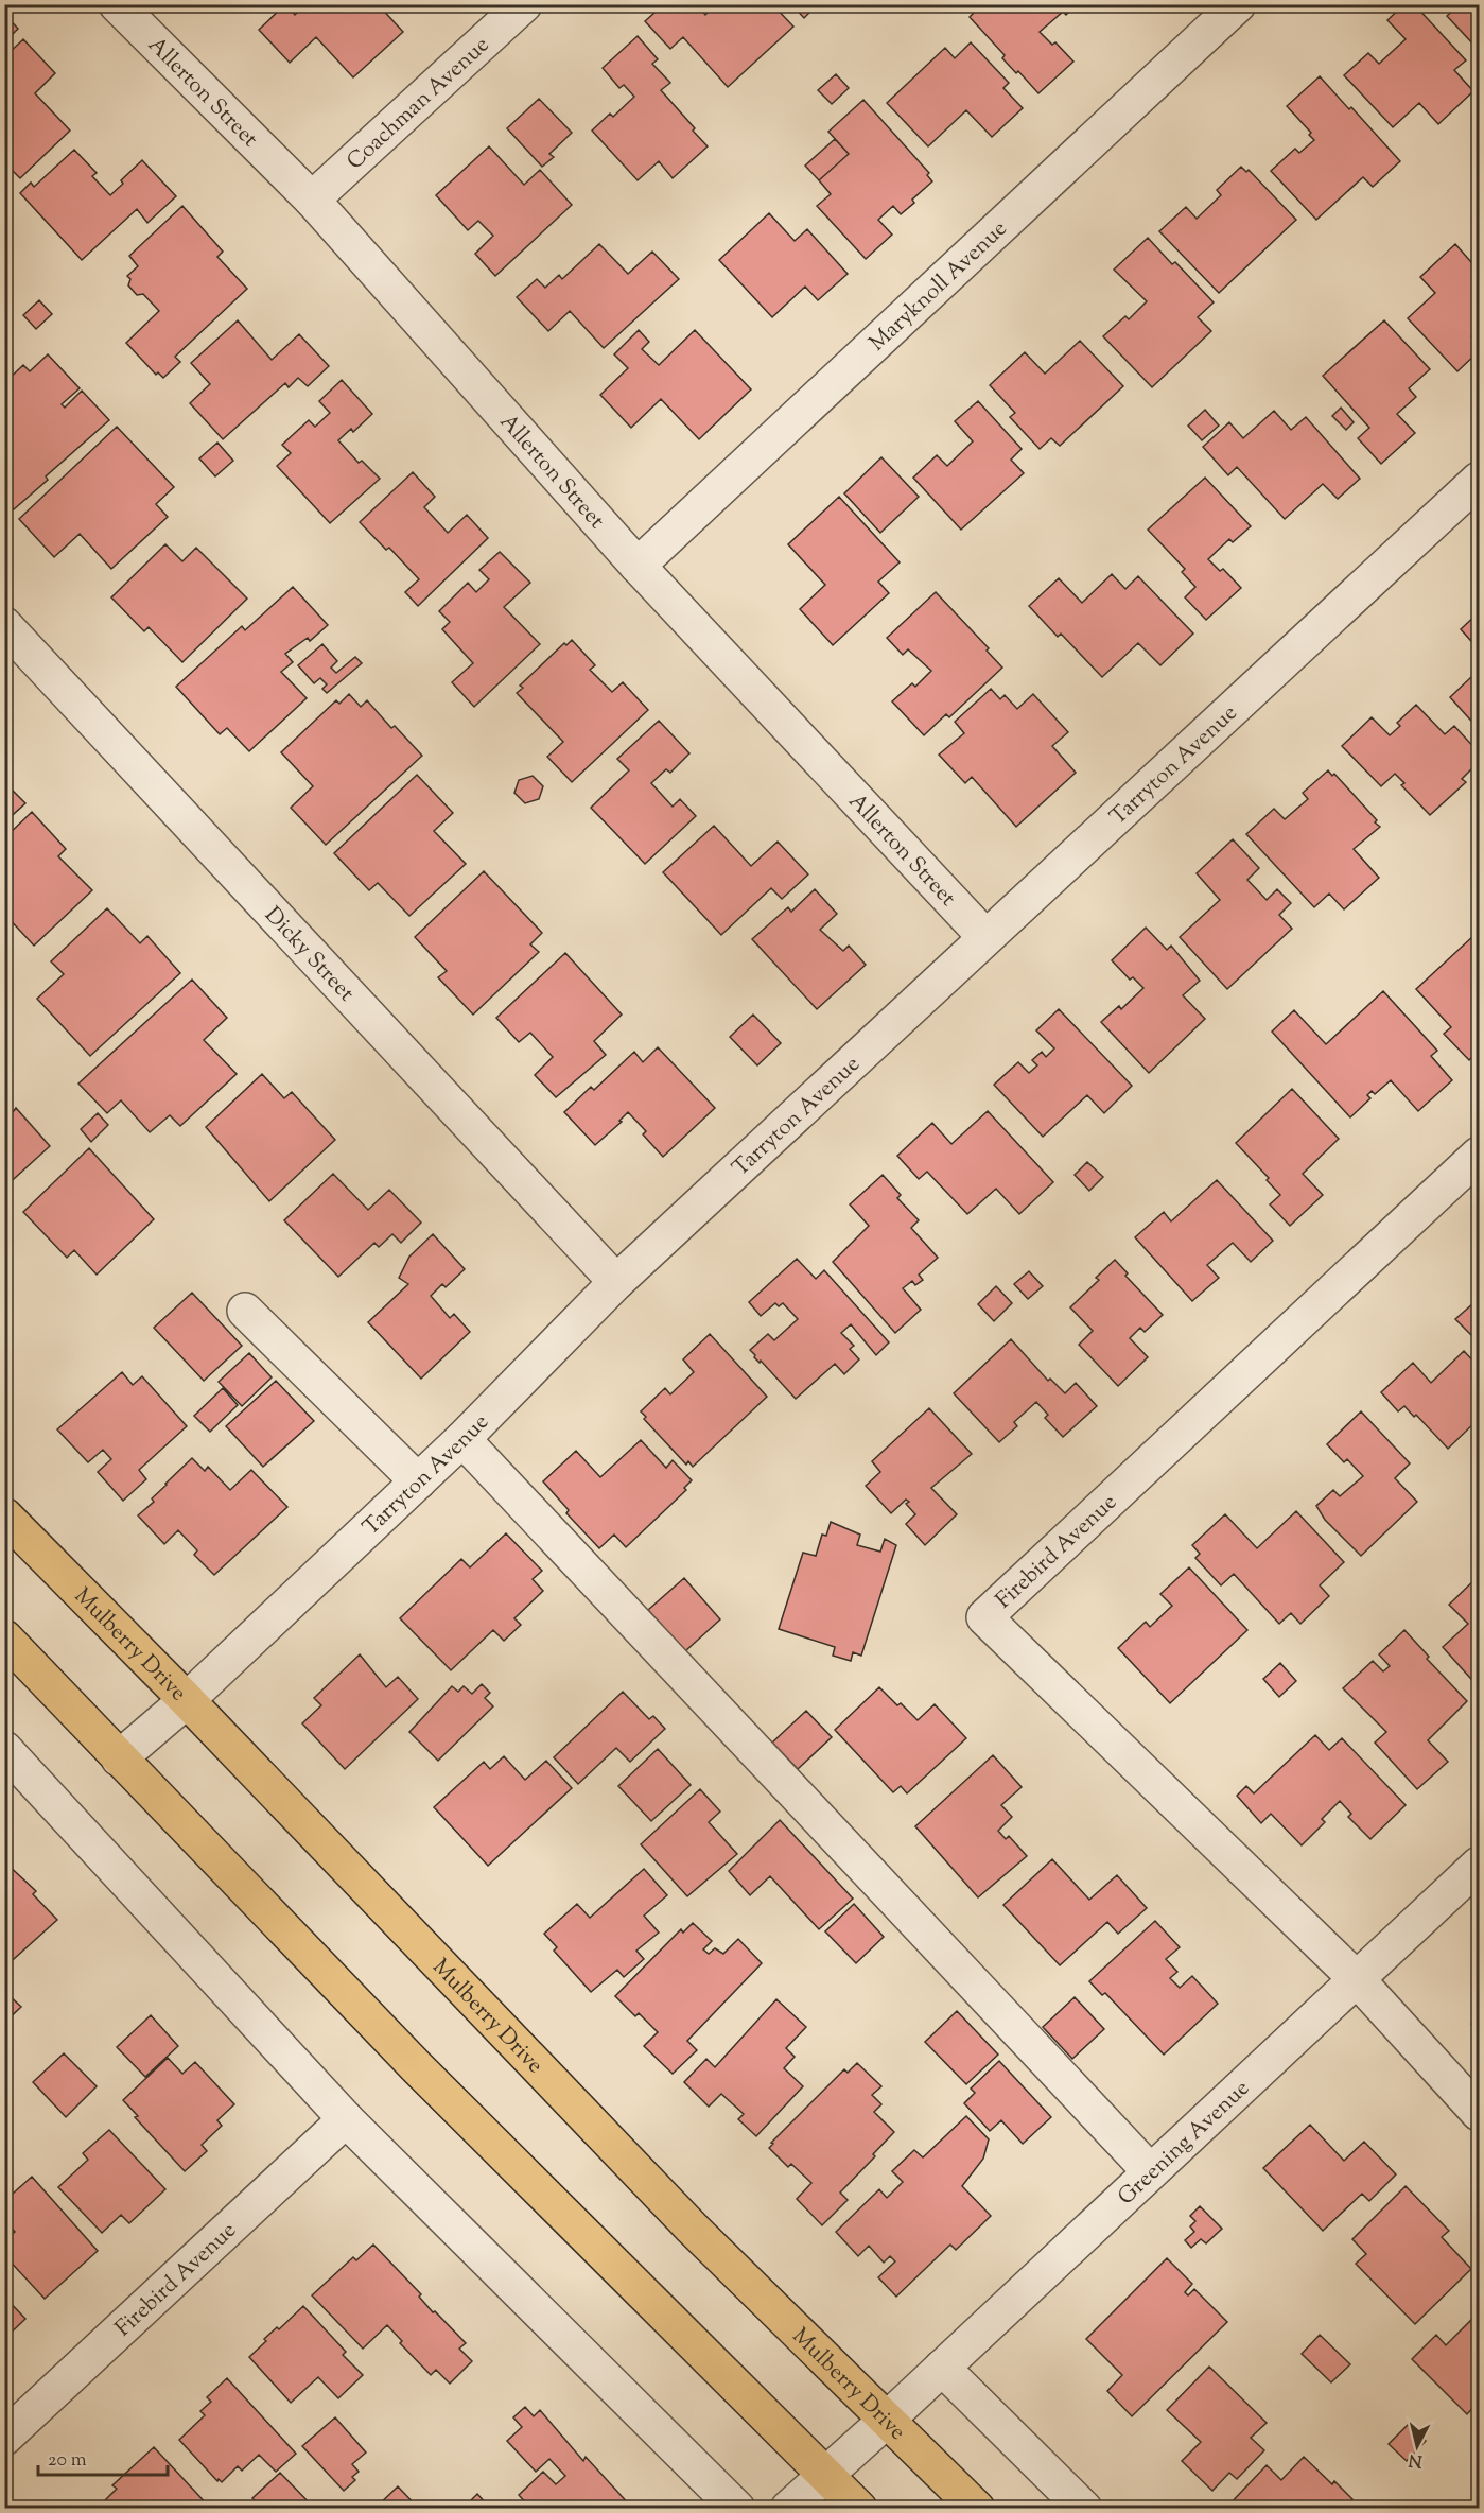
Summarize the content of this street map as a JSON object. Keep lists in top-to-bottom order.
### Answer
{
  "streets": {
    "main road": ["Mulberry Drive"],
    "street": [
      "Allerton Street",
      "Coachman Avenue",
      "Maryknoll Avenue",
      "Tarryton Avenue",
      "Dicky Street",
      "Firebird Avenue",
      "Greening Avenue"
    ]
  },
  "crossings": [
    ["Allerton Street", "Coachman Avenue"],
    ["Allerton Street", "Maryknoll Avenue"],
    ["Allerton Street", "Tarryton Avenue"],
    ["Tarryton Avenue", "Dicky Street"],
    ["Tarryton Avenue", "Mulberry Drive"],
    ["Firebird Avenue", "Greening Avenue"],
    ["Mulberry Drive", "Greening Avenue"]
  ],
  "scale_bar": "20 m",
  "north": "bottom"
}
